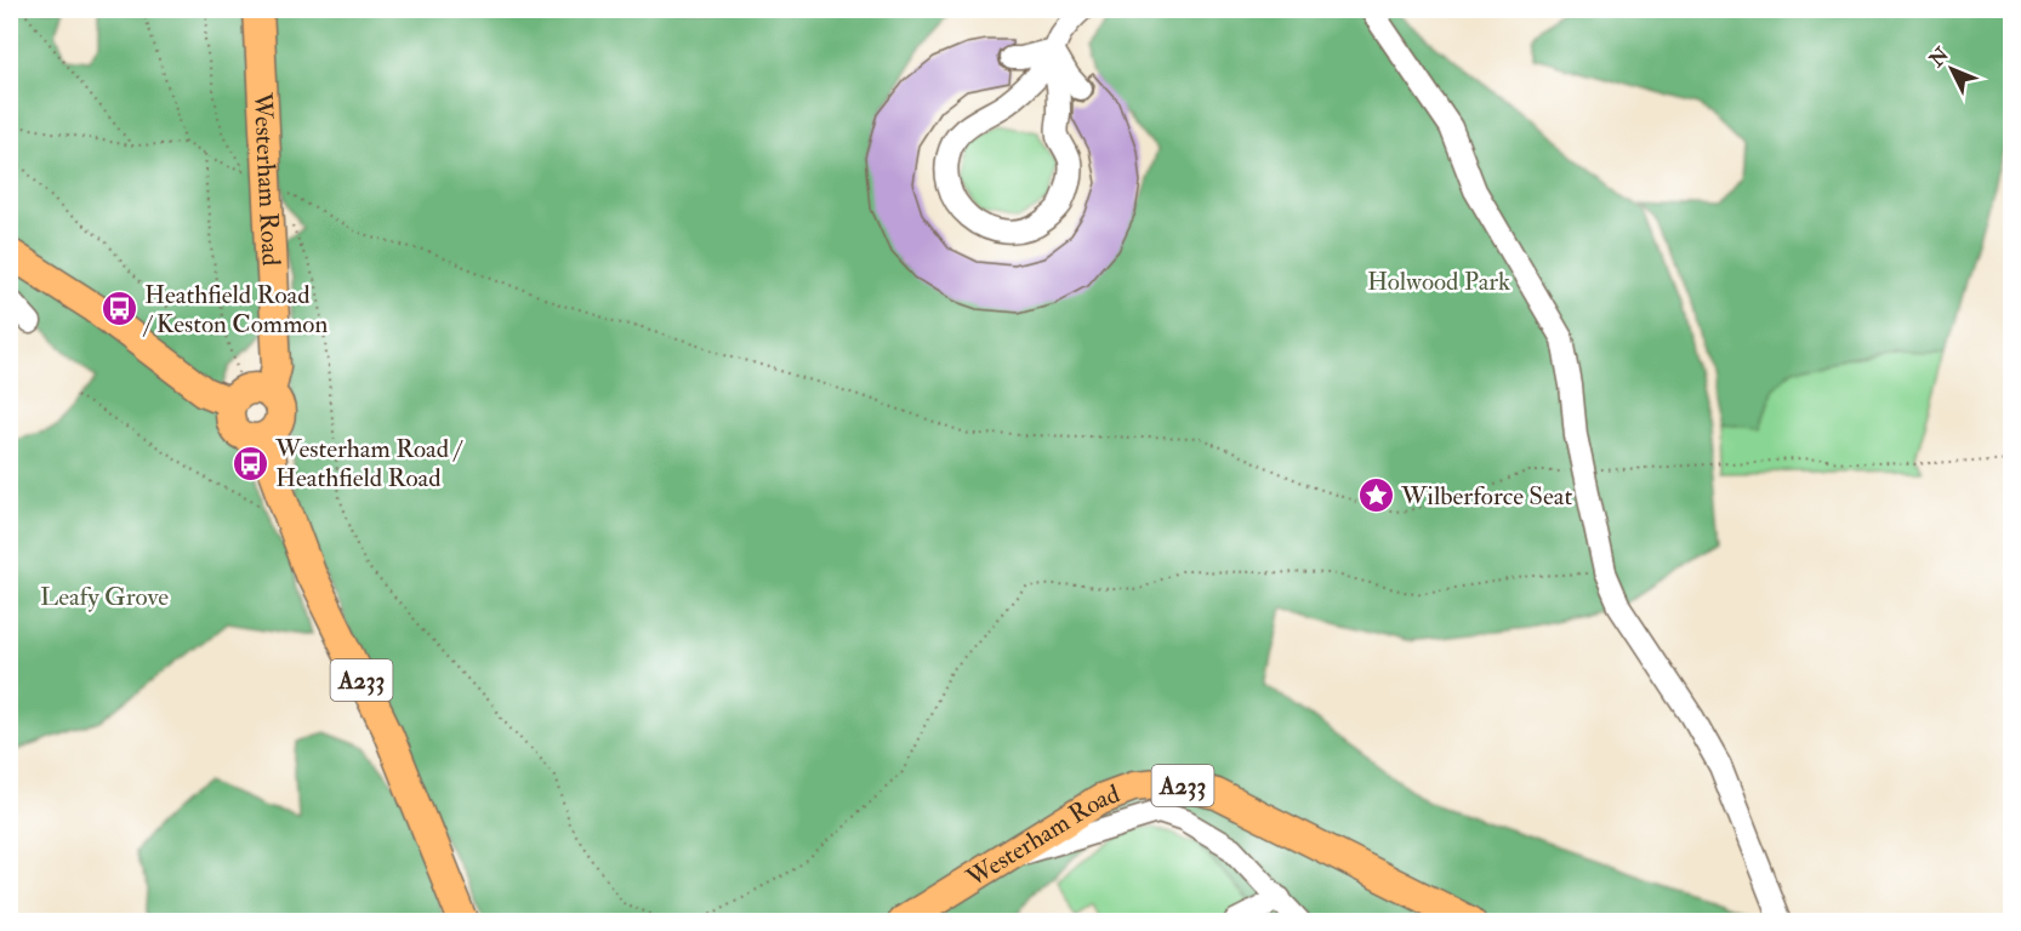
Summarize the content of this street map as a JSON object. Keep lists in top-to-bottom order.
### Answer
{
  "streets": {
    "main road": ["Westerham Road", "A233"]
  },
  "crossings": [
    ["Westerham Road", "A233"]
  ],
  "parks": ["Holwood Park", "Leafy Grove"],
  "places": {
    "bus stop": ["Heathfield Road / Keston Common", "Westerham Road / Heathfield Road"],
    "place": ["Wilberforce Seat"]
  },
  "north": "top left"
}
